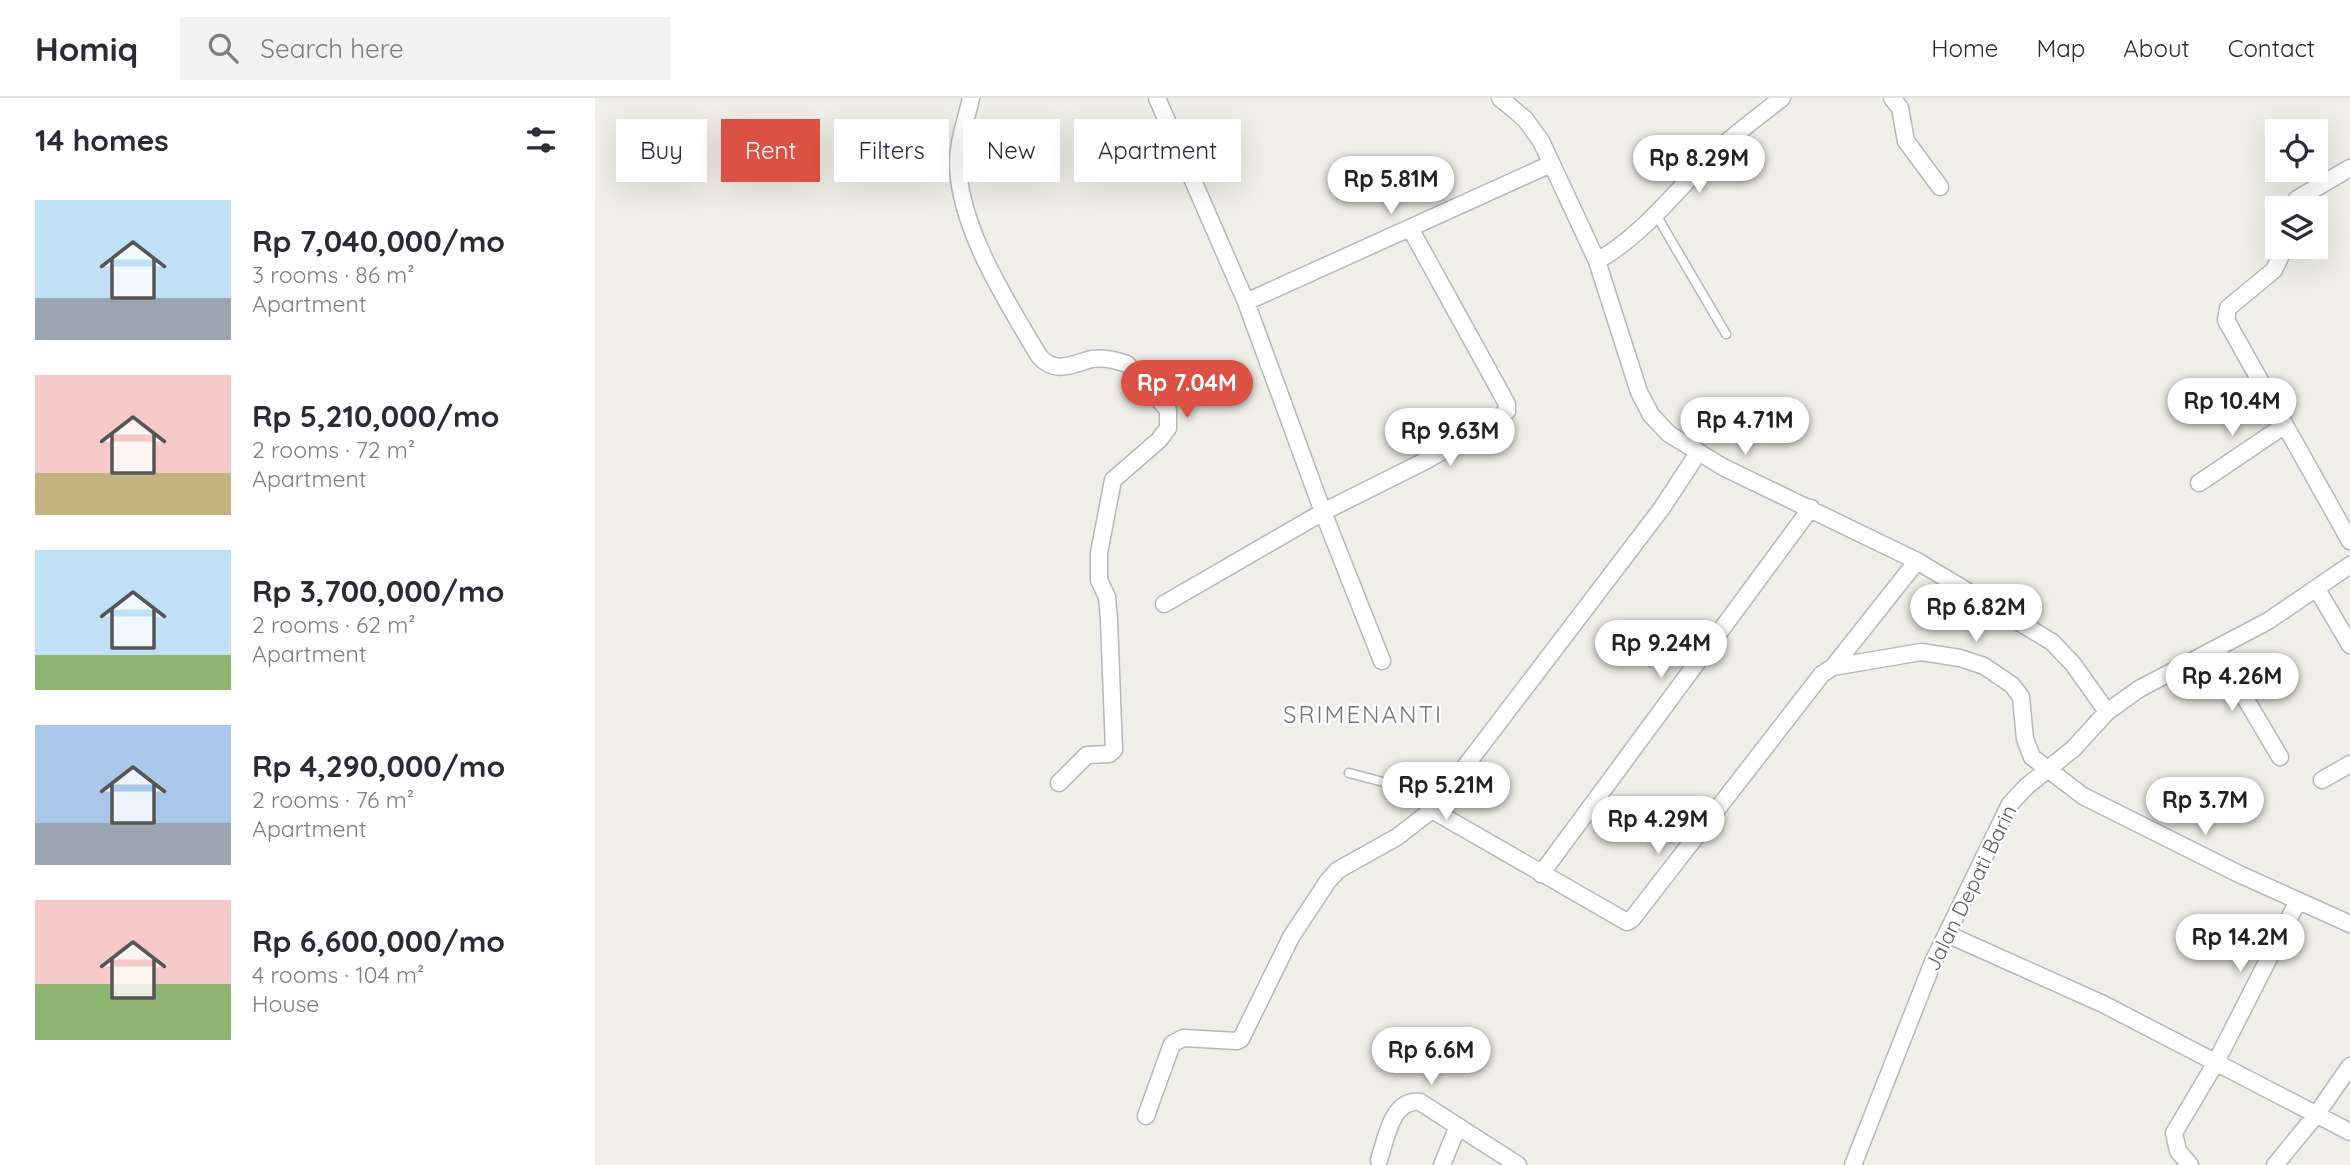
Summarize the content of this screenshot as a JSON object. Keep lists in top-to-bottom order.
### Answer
{
  "streets": {
    "street": ["Jalan Depati Barin"]
  },
  "districts": ["SRIMENANTI"],
  "page": {
    "header": "Homiq",
    "search": "Search here",
    "nav": [
      "Home",
      "Map",
      "About",
      "Contact"
    ],
    "heading": "14 homes",
    "chip": [
      "Buy",
      "Rent",
      "Filters",
      "New",
      "Apartment"
    ],
    "price": [
      "Rp 8.29M",
      "Rp 5.81M",
      "Rp 7.04M",
      "Rp 10.4M",
      "Rp 4.71M",
      "Rp 9.63M",
      "Rp 6.82M",
      "Rp 9.24M",
      "Rp 4.26M",
      "Rp 5.21M",
      "Rp 3.7M",
      "Rp 4.29M",
      "Rp 14.2M",
      "Rp 6.6M"
    ],
    "list": [
      {
        "name": "Rp 7,040,000/mo",
        "note": "3 rooms · 86 m² · Apartment"
      },
      {
        "name": "Rp 5,210,000/mo",
        "note": "2 rooms · 72 m² · Apartment"
      },
      {
        "name": "Rp 3,700,000/mo",
        "note": "2 rooms · 62 m² · Apartment"
      },
      {
        "name": "Rp 4,290,000/mo",
        "note": "2 rooms · 76 m² · Apartment"
      },
      {
        "name": "Rp 6,600,000/mo",
        "note": "4 rooms · 104 m² · House"
      }
    ]
  }
}
